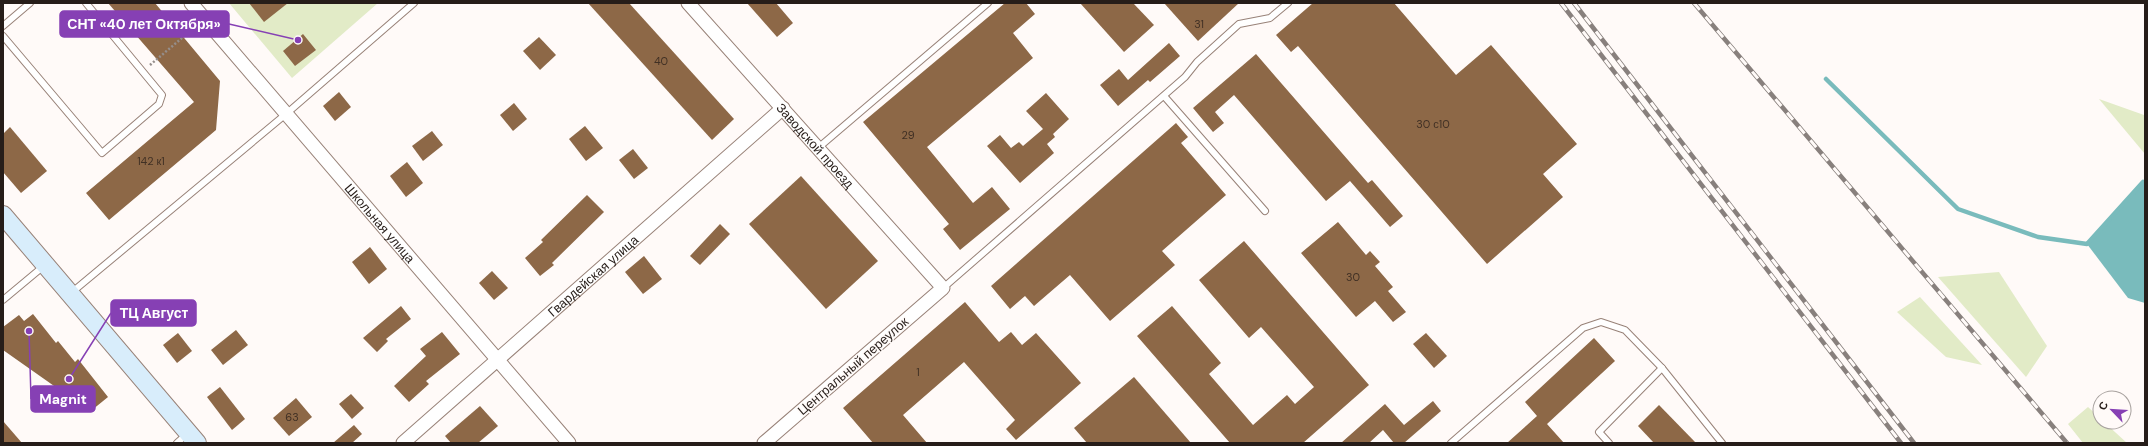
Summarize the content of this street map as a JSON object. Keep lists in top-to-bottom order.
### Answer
{
  "streets": {
    "street": [
      "Заводской проезд",
      "Школьная улица",
      "Гвардейская улица",
      "Центральный переулок"
    ]
  },
  "crossings": [
    ["Заводской проезд", "Гвардейская улица"],
    ["Заводской проезд", "Центральный переулок"],
    ["Школьная улица", "Гвардейская улица"]
  ],
  "places": ["СНТ «40 лет Октября»", "Magnit", "ТЦ Август"],
  "house_numbers": [
    "31",
    "40",
    "30 с10",
    "29",
    "142 к1",
    "30",
    "1",
    "63"
  ],
  "north": "top left"
}
